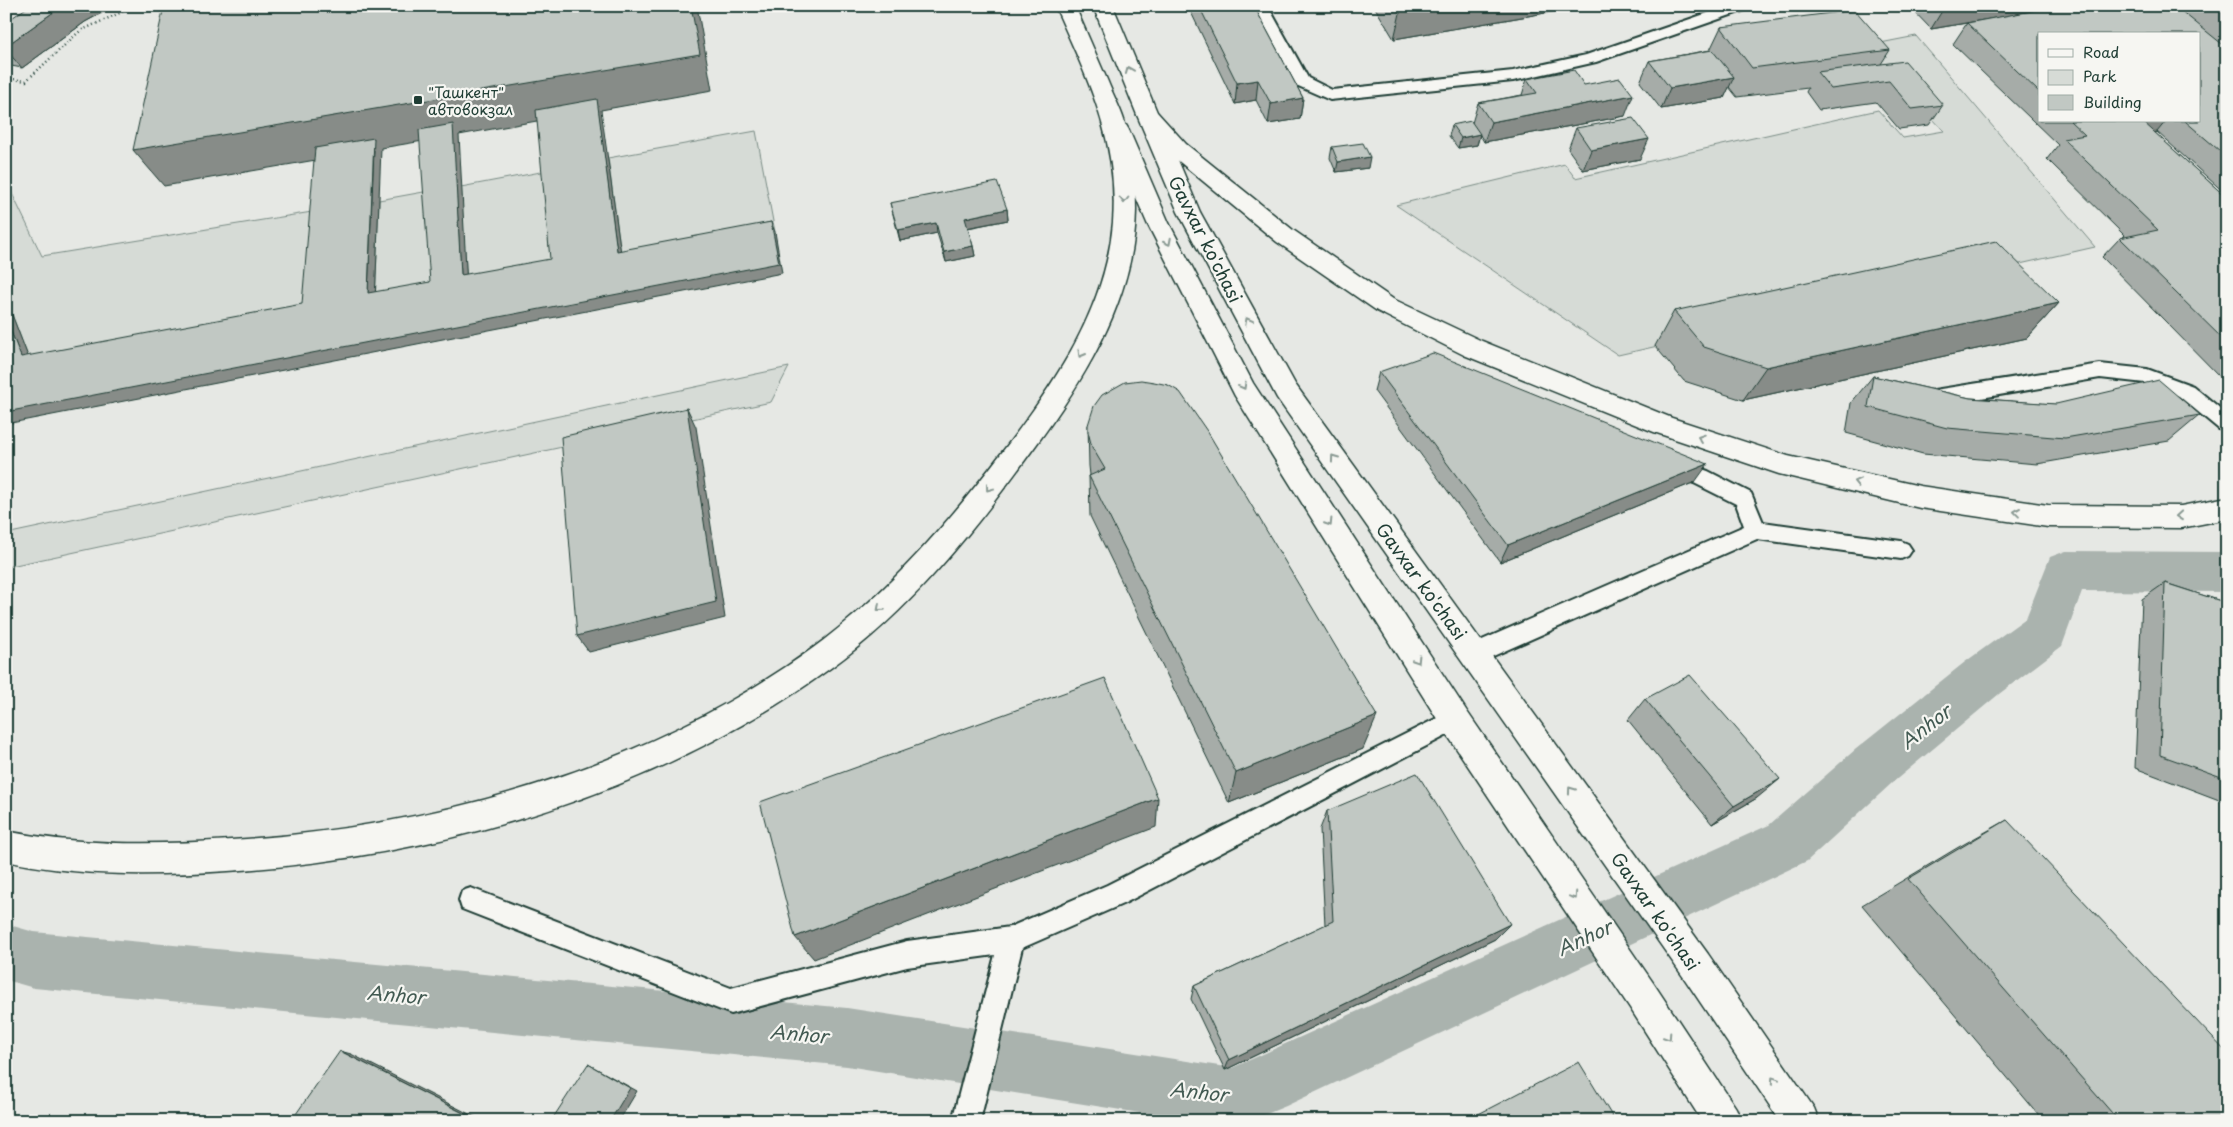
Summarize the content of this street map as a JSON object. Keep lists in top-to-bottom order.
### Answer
{
  "streets": {
    "main road": ["Gavxar ko'chasi"]
  },
  "water": ["Anhor"],
  "places": {
    "transit": ["\"Ташкент\" автовокзал"]
  },
  "legend": ["Road", "Park", "Building"]
}
